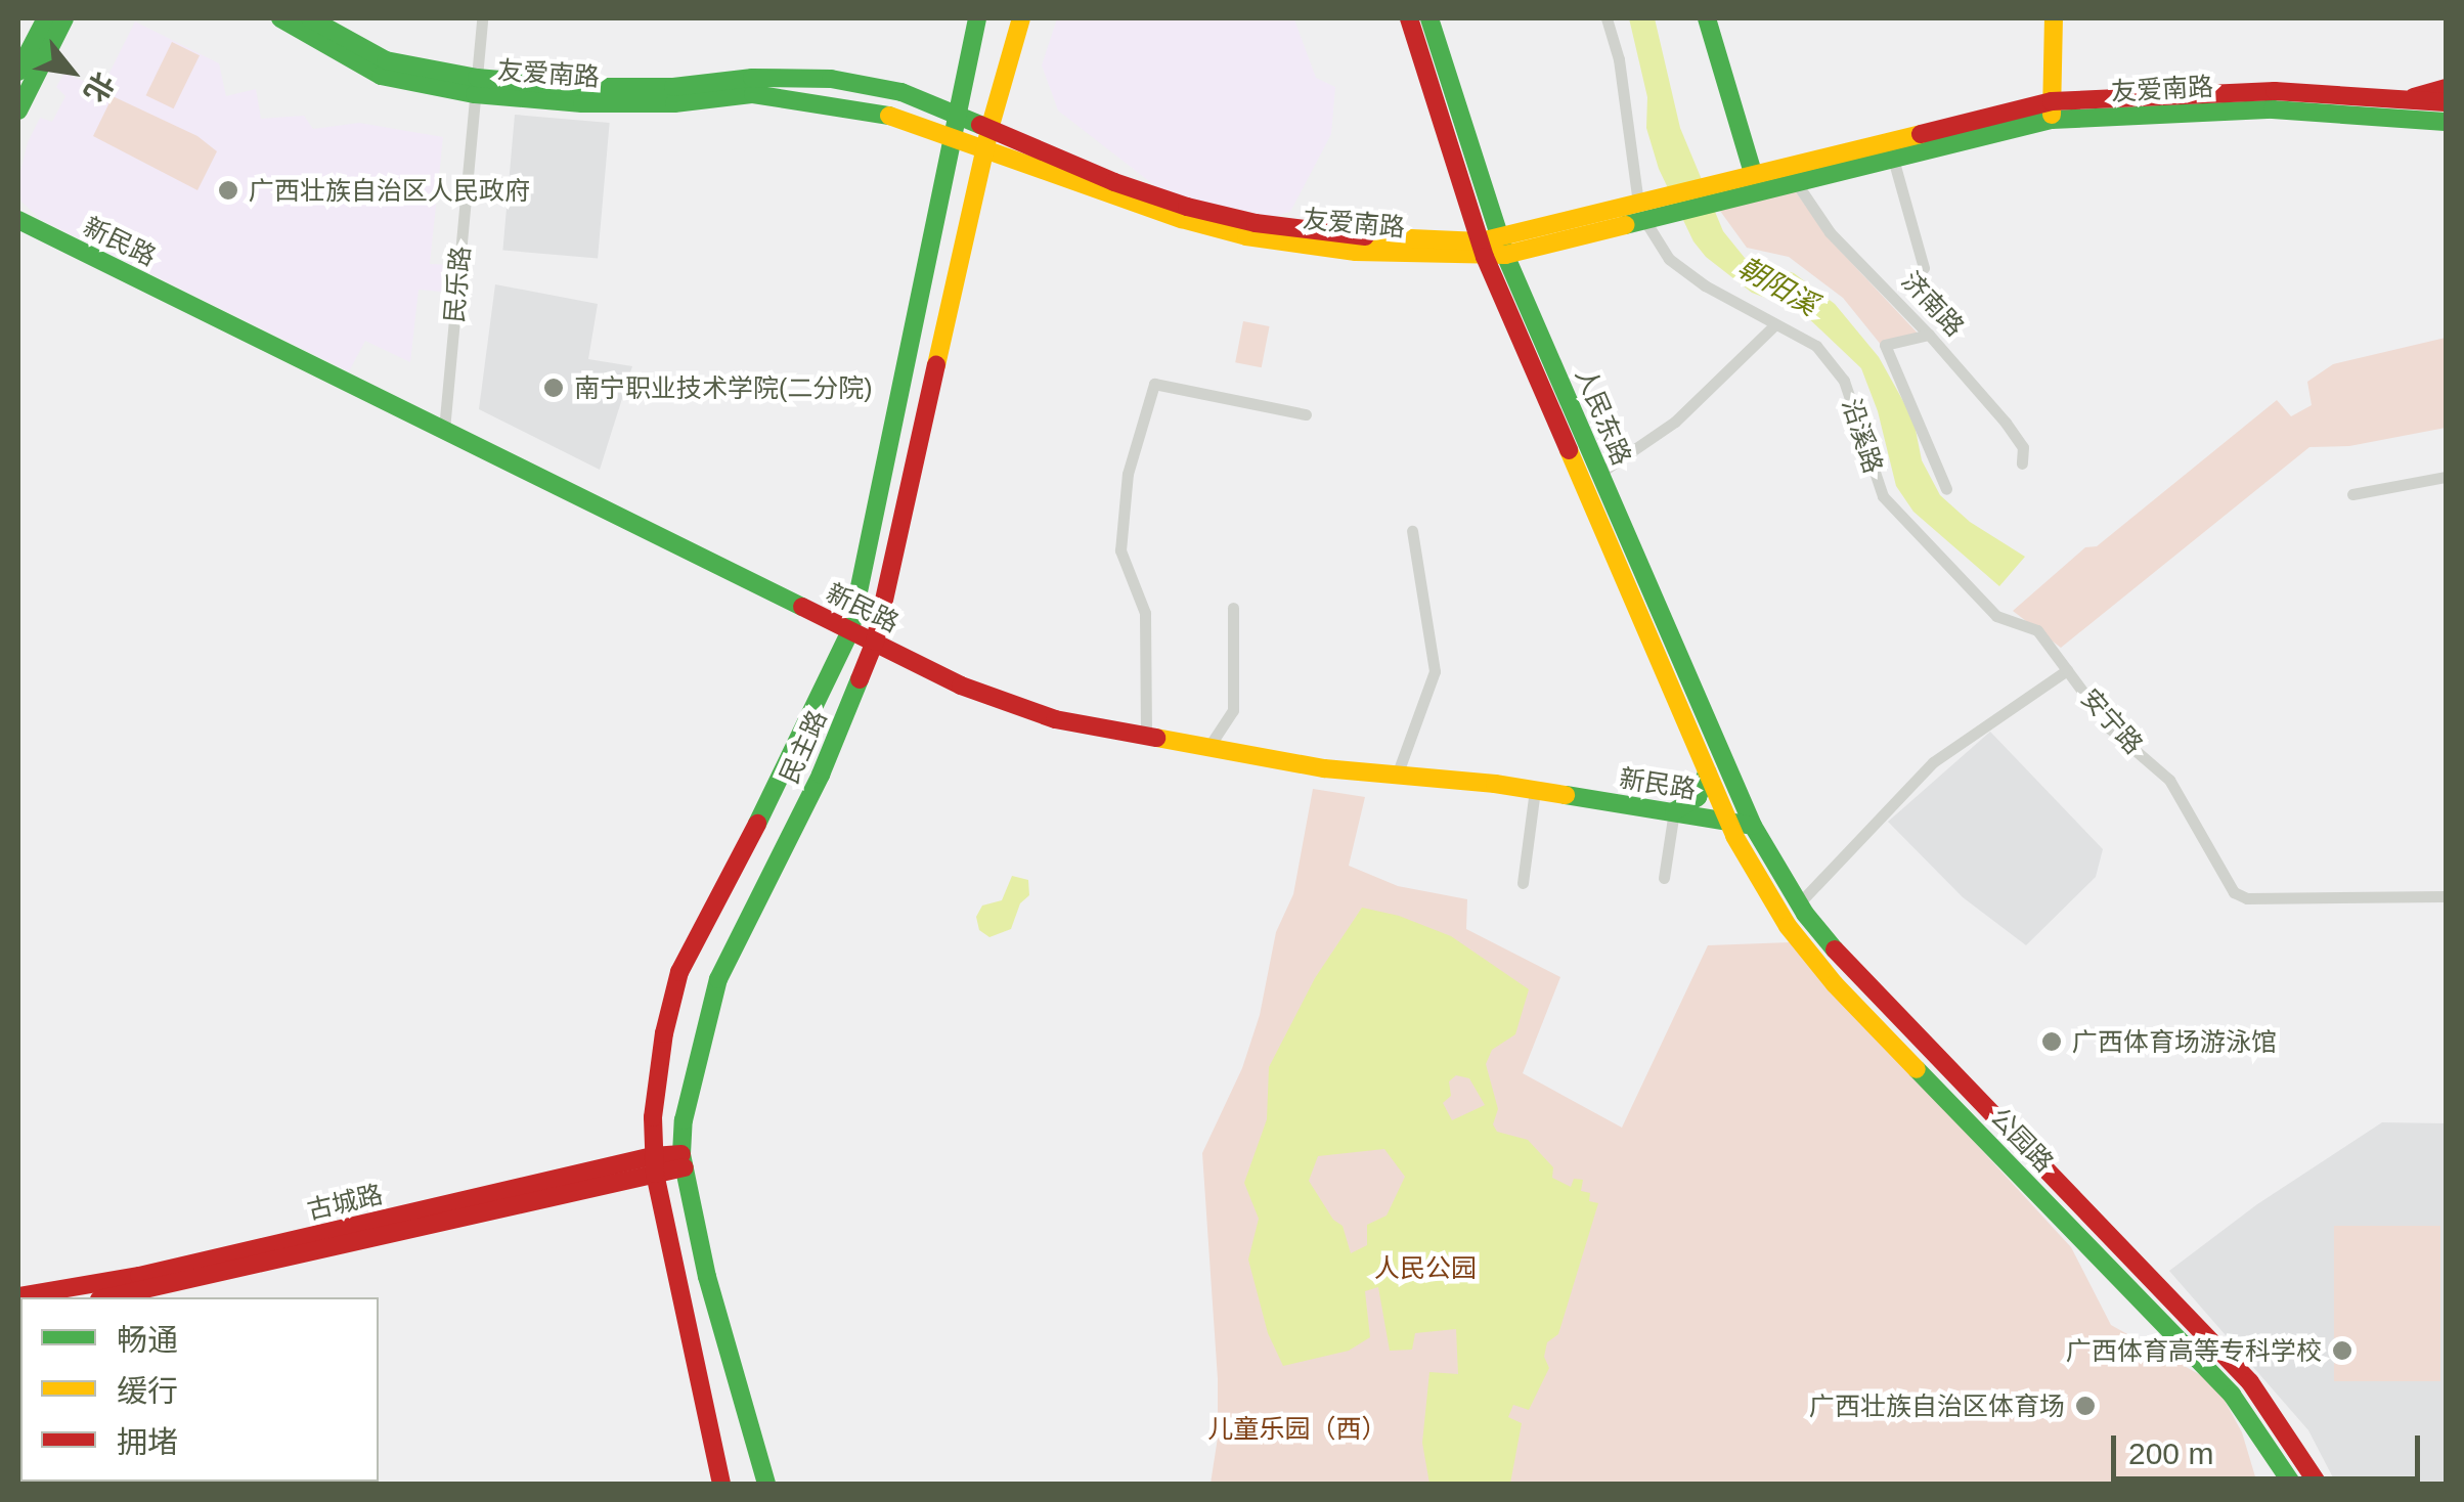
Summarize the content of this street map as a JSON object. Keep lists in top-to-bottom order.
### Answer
{
  "streets": {
    "main road": [
      "友爱南路",
      "新民路",
      "人民东路",
      "民主路",
      "公园路",
      "古城路"
    ],
    "street": [
      "民乐路",
      "济南路",
      "沿溪路",
      "安宁路"
    ]
  },
  "crossings": [
    ["友爱南路", "民乐路"],
    ["友爱南路", "济南路"],
    ["友爱南路", "人民东路"],
    ["友爱南路", "沿溪路"],
    ["友爱南路", "民主路"],
    ["新民路", "民乐路"],
    ["新民路", "人民东路"],
    ["新民路", "民主路"],
    ["新民路", "公园路"],
    ["人民东路", "公园路"],
    ["沿溪路", "安宁路"],
    ["安宁路", "公园路"],
    ["民主路", "古城路"]
  ],
  "water": ["朝阳溪"],
  "parks": ["人民公园", "儿童乐园（西）"],
  "places": [
    "广西壮族自治区人民政府",
    "南宁职业技术学院(二分院)",
    "广西体育场游泳馆",
    "广西体育高等专科学校",
    "广西壮族自治区体育场"
  ],
  "legend": ["畅通", "缓行", "拥堵"],
  "scale_bar": "200 m",
  "north": "bottom right"
}
